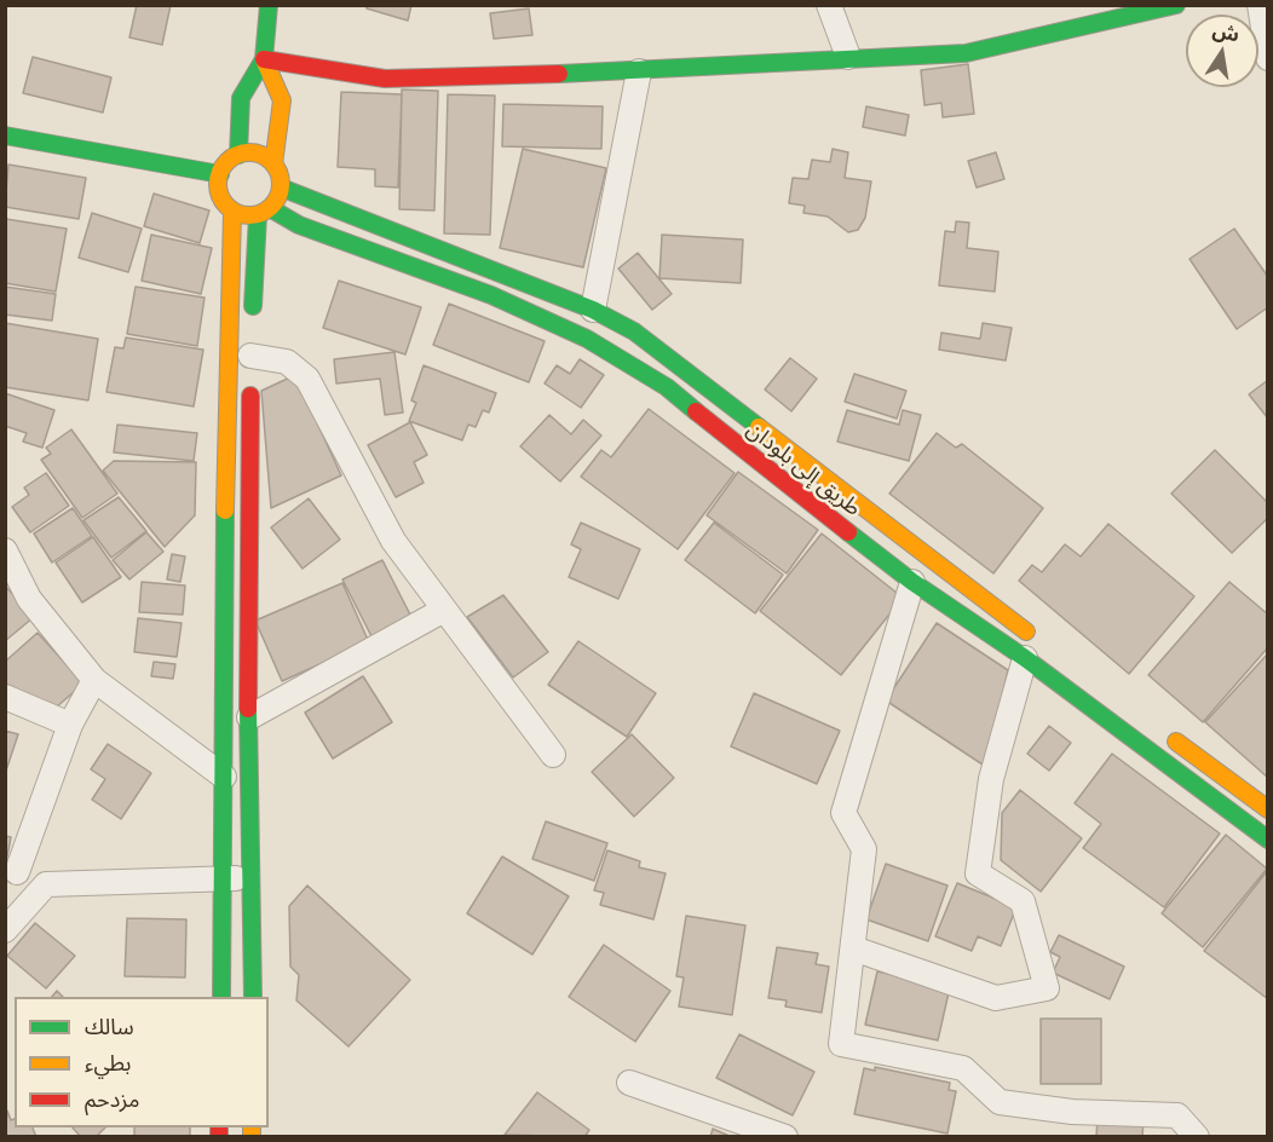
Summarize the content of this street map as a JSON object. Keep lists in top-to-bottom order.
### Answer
{
  "streets": {
    "main road": ["طريق إلى بلودان"]
  },
  "legend": ["سالك", "بطيء", "مزدحم"],
  "north": "top"
}
